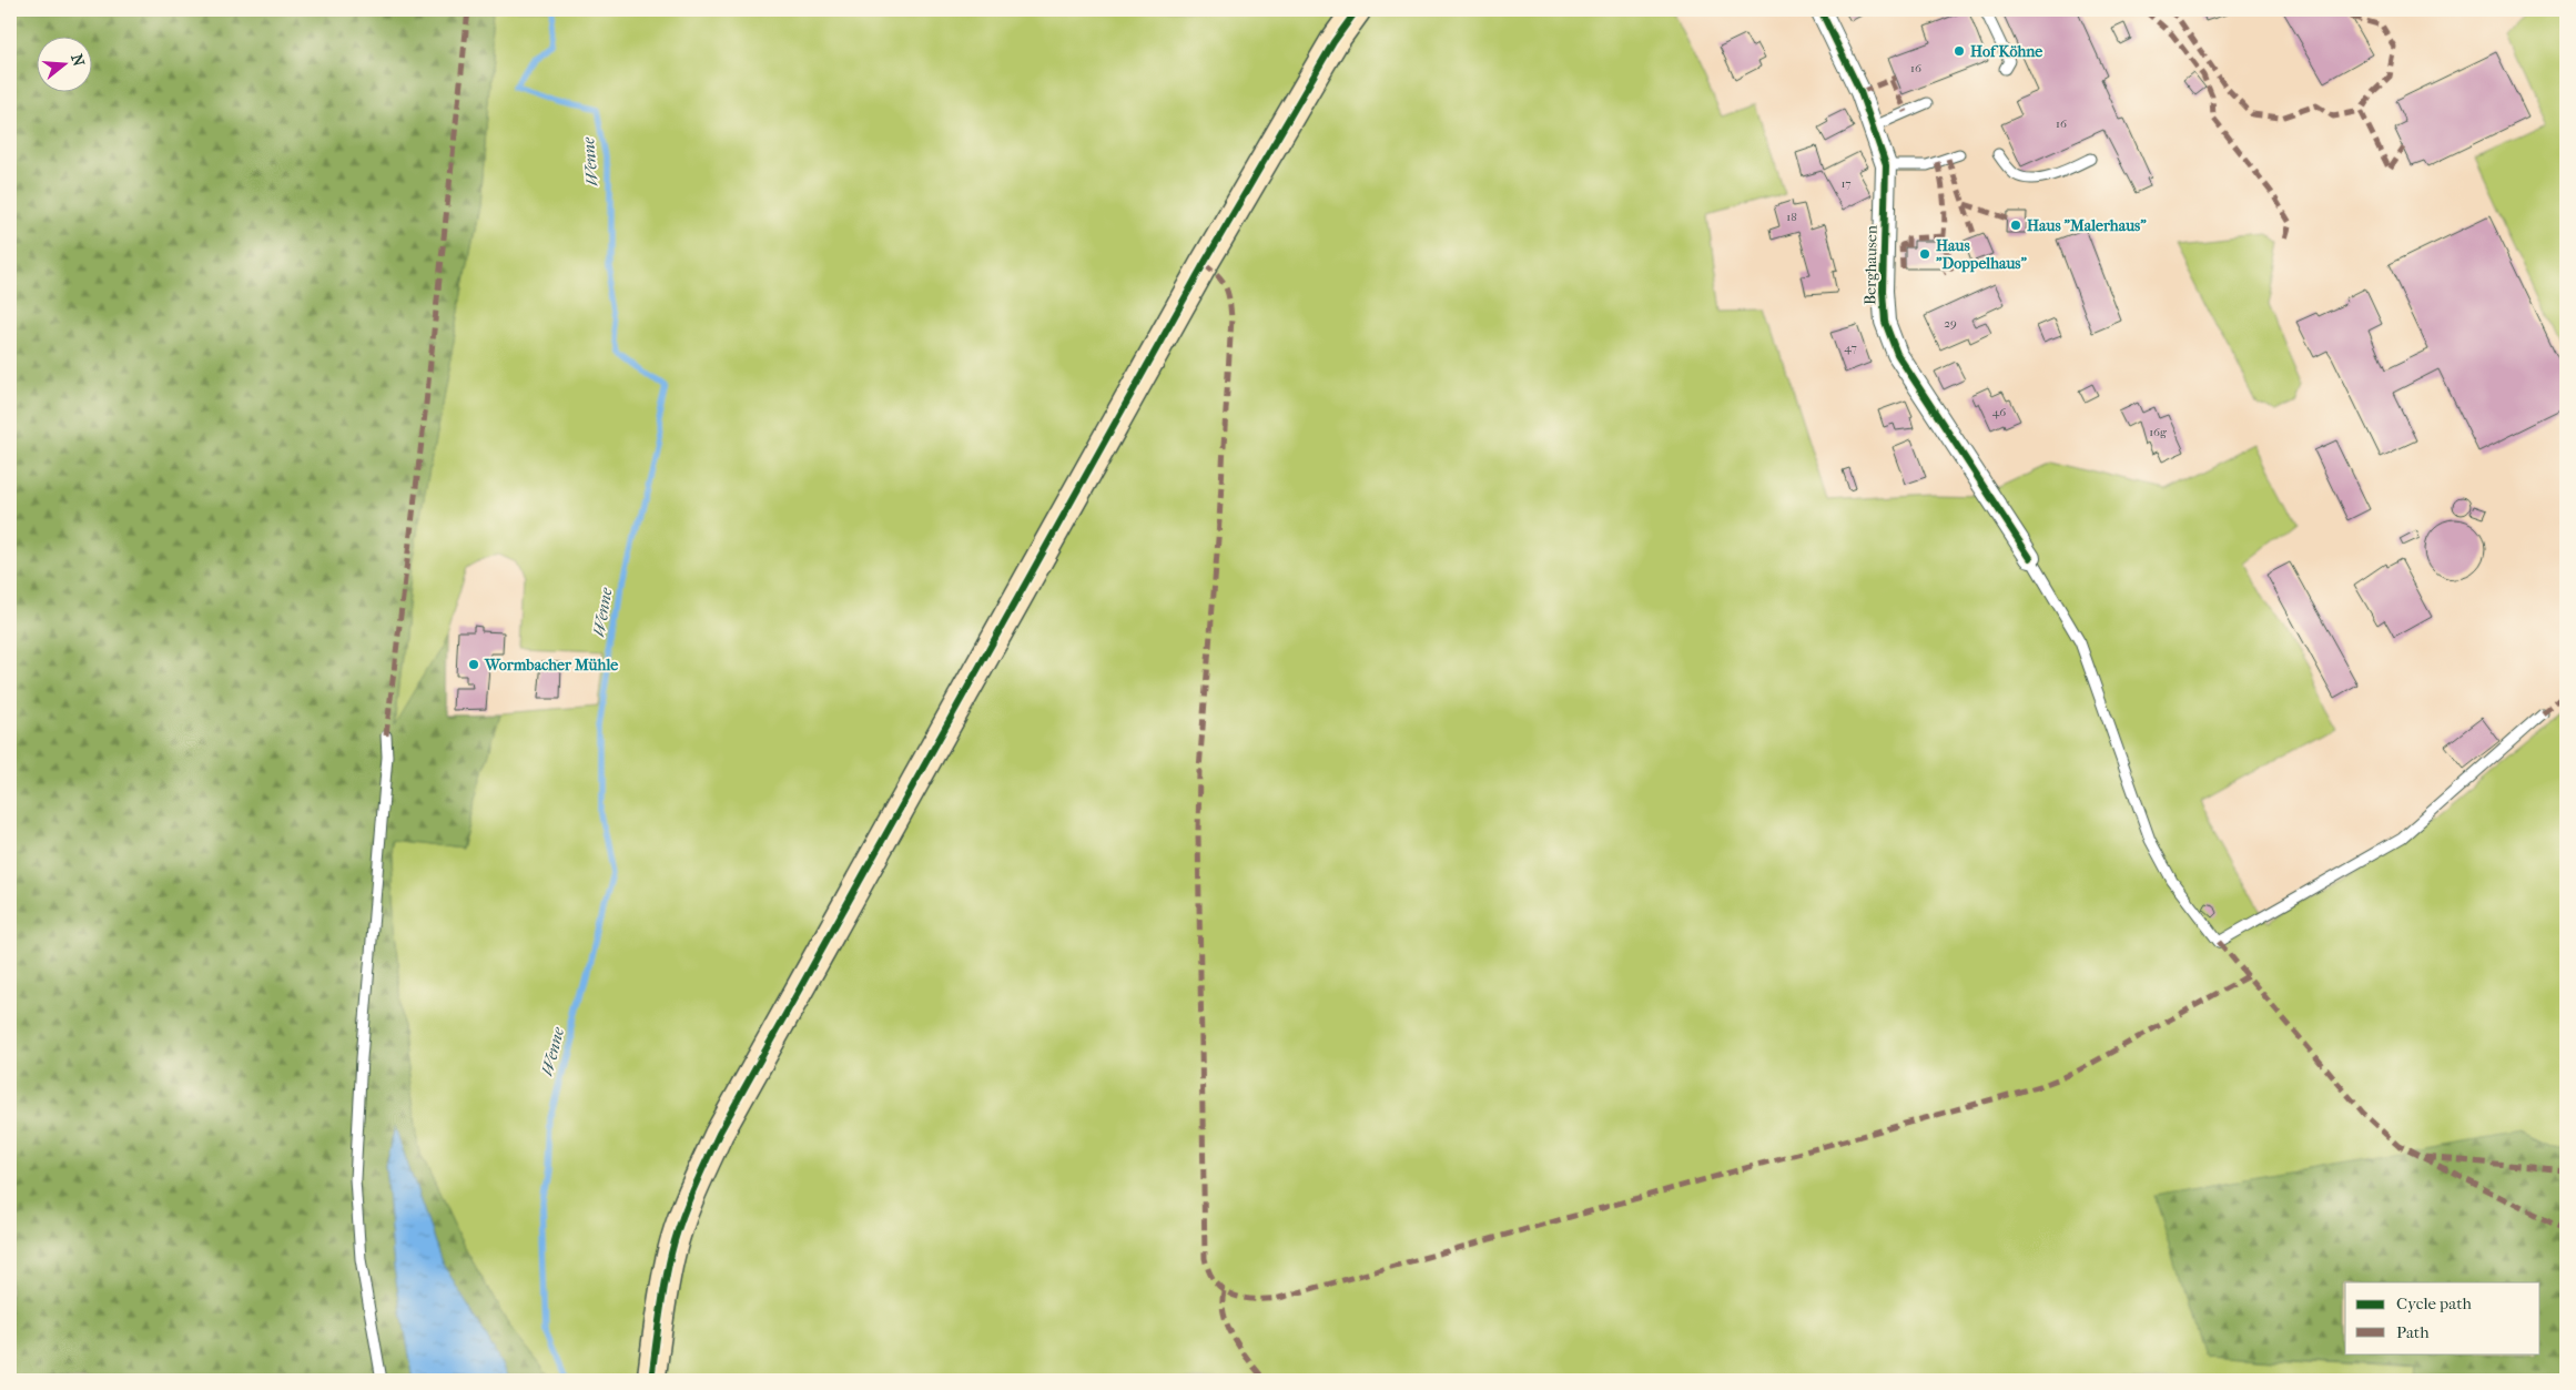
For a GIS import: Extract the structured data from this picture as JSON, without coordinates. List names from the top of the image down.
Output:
{
  "streets": {
    "street": ["Berghausen"]
  },
  "water": ["Wenne"],
  "places": [
    "Hof Köhne",
    "Haus \"Malerhaus\"",
    "Haus \"Doppelhaus\"",
    "Wormbacher Mühle"
  ],
  "house_numbers": [
    "16",
    "16",
    "17",
    "18",
    "29",
    "47",
    "46",
    "16g"
  ],
  "legend": ["Cycle path", "Path"],
  "north": "right"
}
